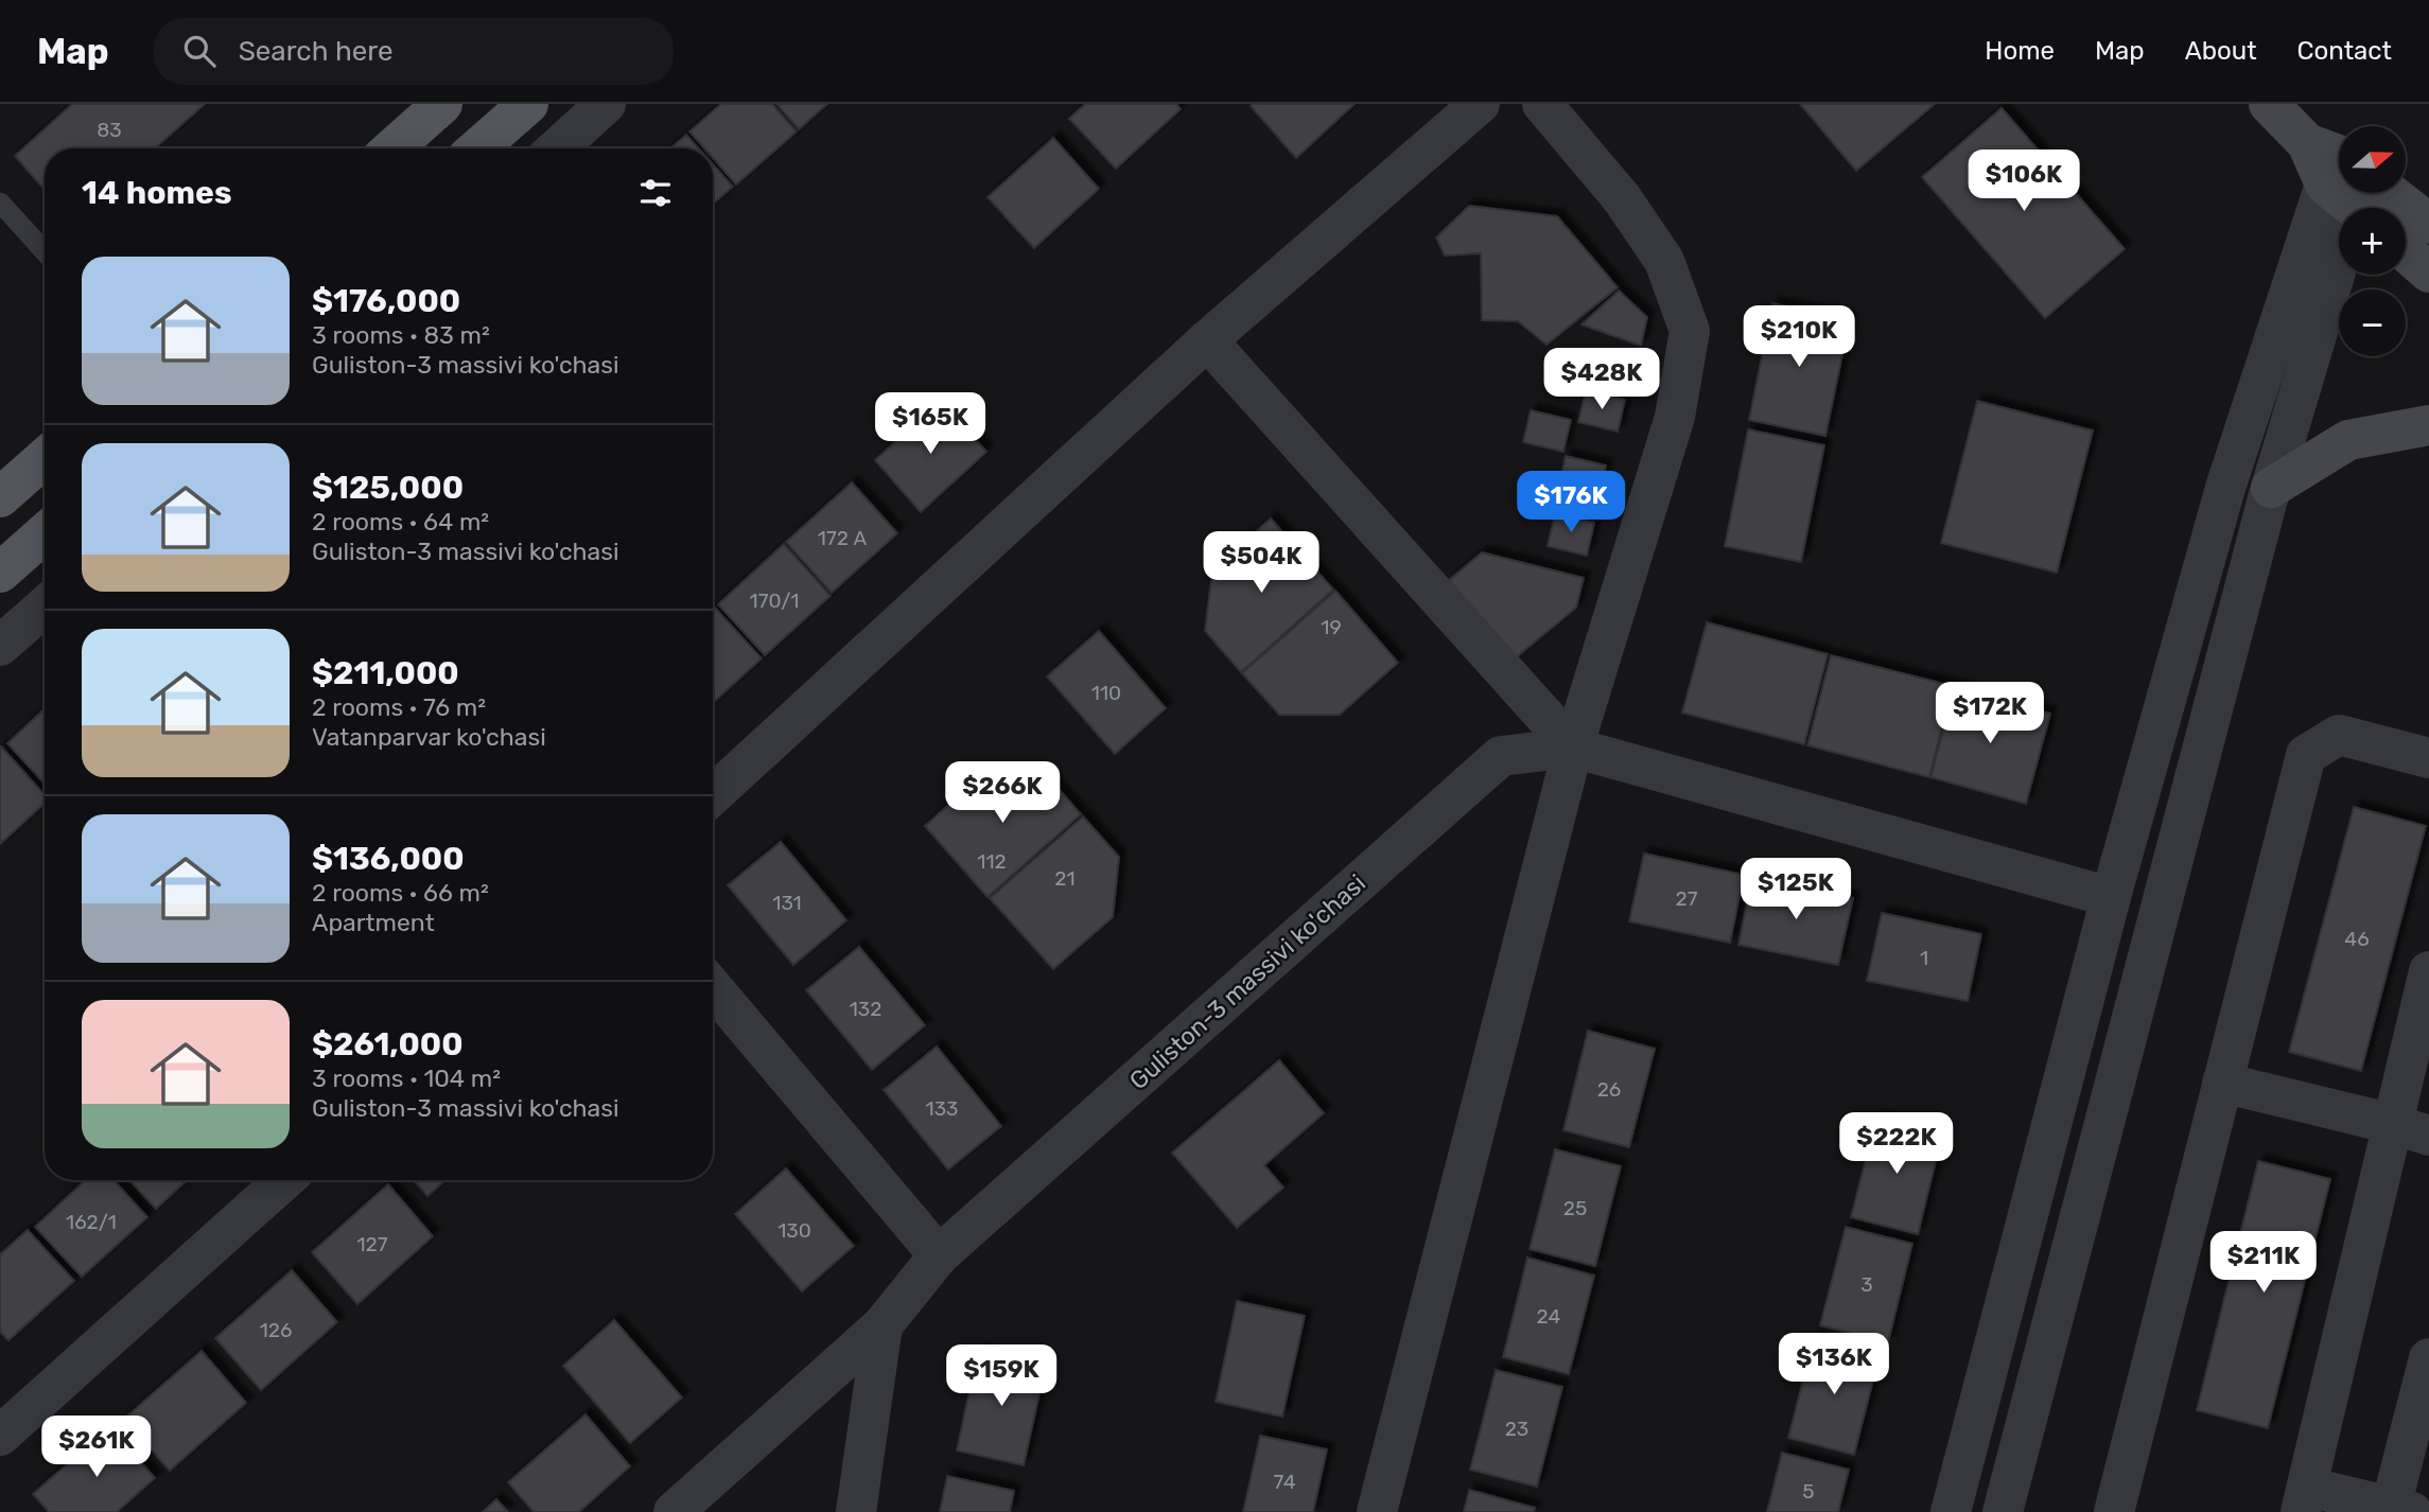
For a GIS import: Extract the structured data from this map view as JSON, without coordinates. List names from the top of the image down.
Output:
{
  "streets": {
    "street": ["Guliston-3 massivi ko'chasi"]
  },
  "house_numbers": [
    "83",
    "172 А",
    "170/1",
    "19",
    "110",
    "112",
    "21",
    "27",
    "131",
    "46",
    "1",
    "132",
    "26",
    "133",
    "25",
    "162/1",
    "130",
    "127",
    "3",
    "24",
    "126",
    "23",
    "74",
    "5"
  ],
  "north": "right",
  "page": {
    "header": "Map",
    "search": "Search here",
    "nav": [
      "Home",
      "Map",
      "About",
      "Contact"
    ],
    "map_buttons": ["+", "−"],
    "heading": "14 homes",
    "price": [
      "$106K",
      "$210K",
      "$428K",
      "$165K",
      "$176K",
      "$504K",
      "$172K",
      "$266K",
      "$125K",
      "$222K",
      "$211K",
      "$136K",
      "$159K",
      "$261K"
    ],
    "list": [
      {
        "name": "$176,000",
        "note": "3 rooms · 83 m² · Guliston-3 massivi ko'chasi"
      },
      {
        "name": "$125,000",
        "note": "2 rooms · 64 m² · Guliston-3 massivi ko'chasi"
      },
      {
        "name": "$211,000",
        "note": "2 rooms · 76 m² · Vatanparvar ko'chasi"
      },
      {
        "name": "$136,000",
        "note": "2 rooms · 66 m² · Apartment"
      },
      {
        "name": "$261,000",
        "note": "3 rooms · 104 m² · Guliston-3 massivi ko'chasi"
      }
    ]
  }
}
